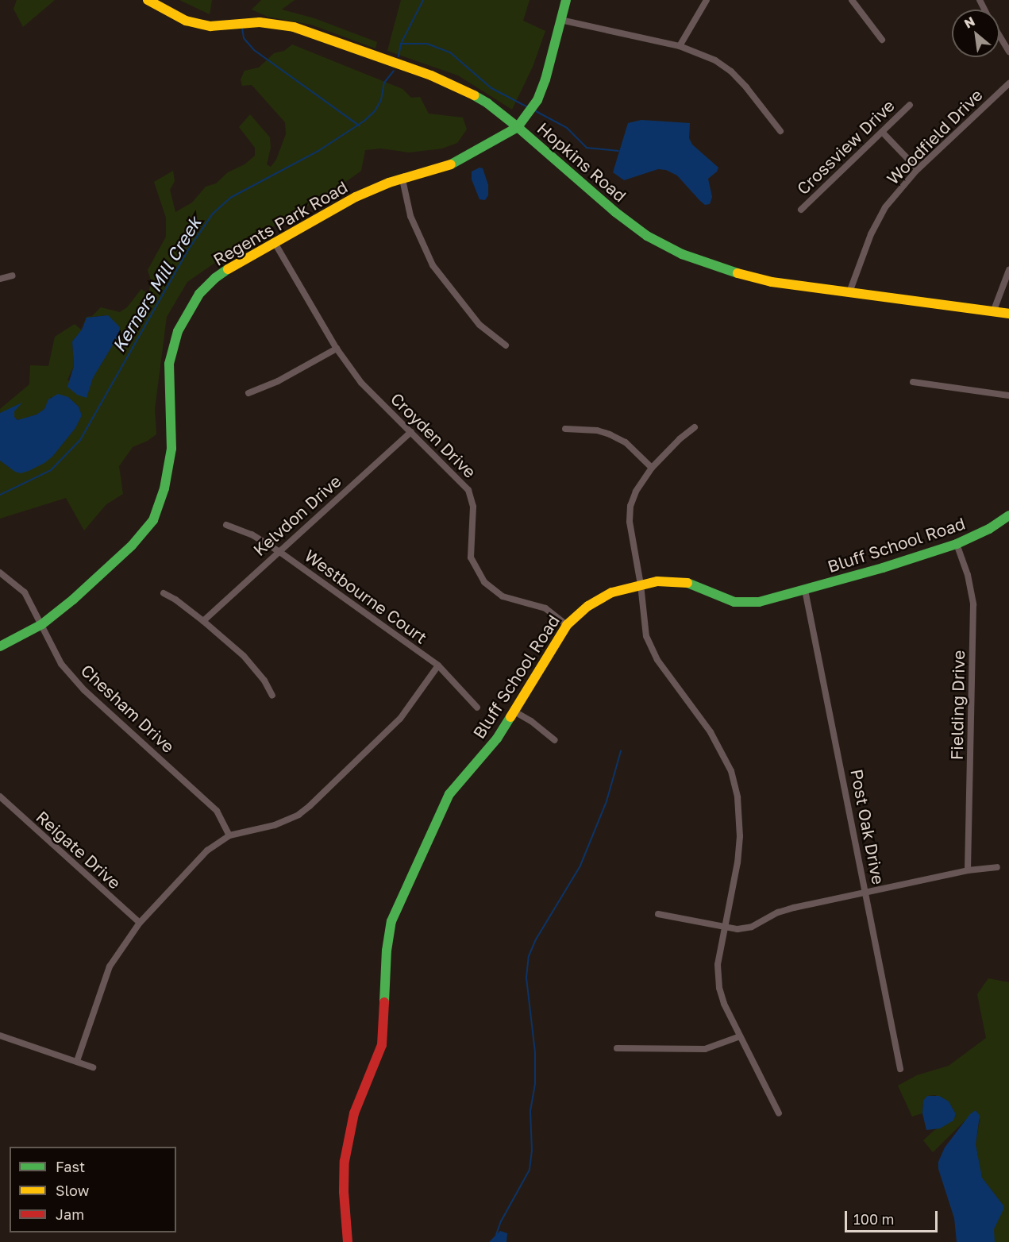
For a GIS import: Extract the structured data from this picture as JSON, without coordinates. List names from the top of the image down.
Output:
{
  "streets": {
    "street": [
      "Woodfield Drive",
      "Crossview Drive",
      "Hopkins Road",
      "Regents Park Road",
      "Croyden Drive",
      "Kelvdon Drive",
      "Bluff School Road",
      "Westbourne Court",
      "Fielding Drive",
      "Chesham Drive",
      "Post Oak Drive",
      "Reigate Drive"
    ]
  },
  "crossings": [
    ["Woodfield Drive", "Hopkins Road"],
    ["Hopkins Road", "Regents Park Road"],
    ["Regents Park Road", "Croyden Drive"],
    ["Regents Park Road", "Chesham Drive"],
    ["Croyden Drive", "Kelvdon Drive"],
    ["Croyden Drive", "Bluff School Road"],
    ["Kelvdon Drive", "Westbourne Court"],
    ["Bluff School Road", "Fielding Drive"],
    ["Bluff School Road", "Post Oak Drive"]
  ],
  "water": ["Kerners Mill Creek"],
  "legend": ["Fast", "Slow", "Jam"],
  "scale_bar": "100 m",
  "north": "top left"
}
